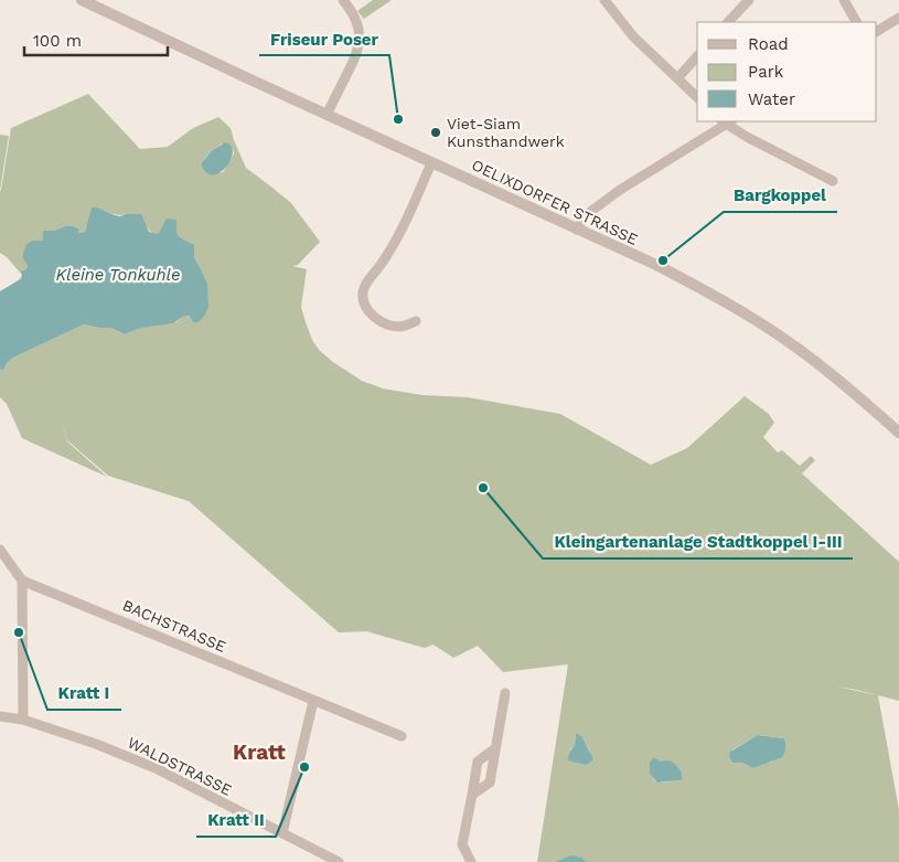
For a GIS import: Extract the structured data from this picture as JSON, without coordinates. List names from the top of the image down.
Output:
{
  "streets": {
    "street": ["OELIXDORFER STRASSE", "BACHSTRASSE", "WALDSTRASSE"]
  },
  "districts": ["Kratt"],
  "water": ["Kleine Tonkuhle"],
  "places": [
    "Friseur Poser",
    "Viet-Siam Kunsthandwerk",
    "Bargkoppel",
    "Kleingartenanlage Stadtkoppel I-III",
    "Kratt I",
    "Kratt II"
  ],
  "legend": ["Road", "Park", "Water"],
  "scale_bar": "100 m"
}
